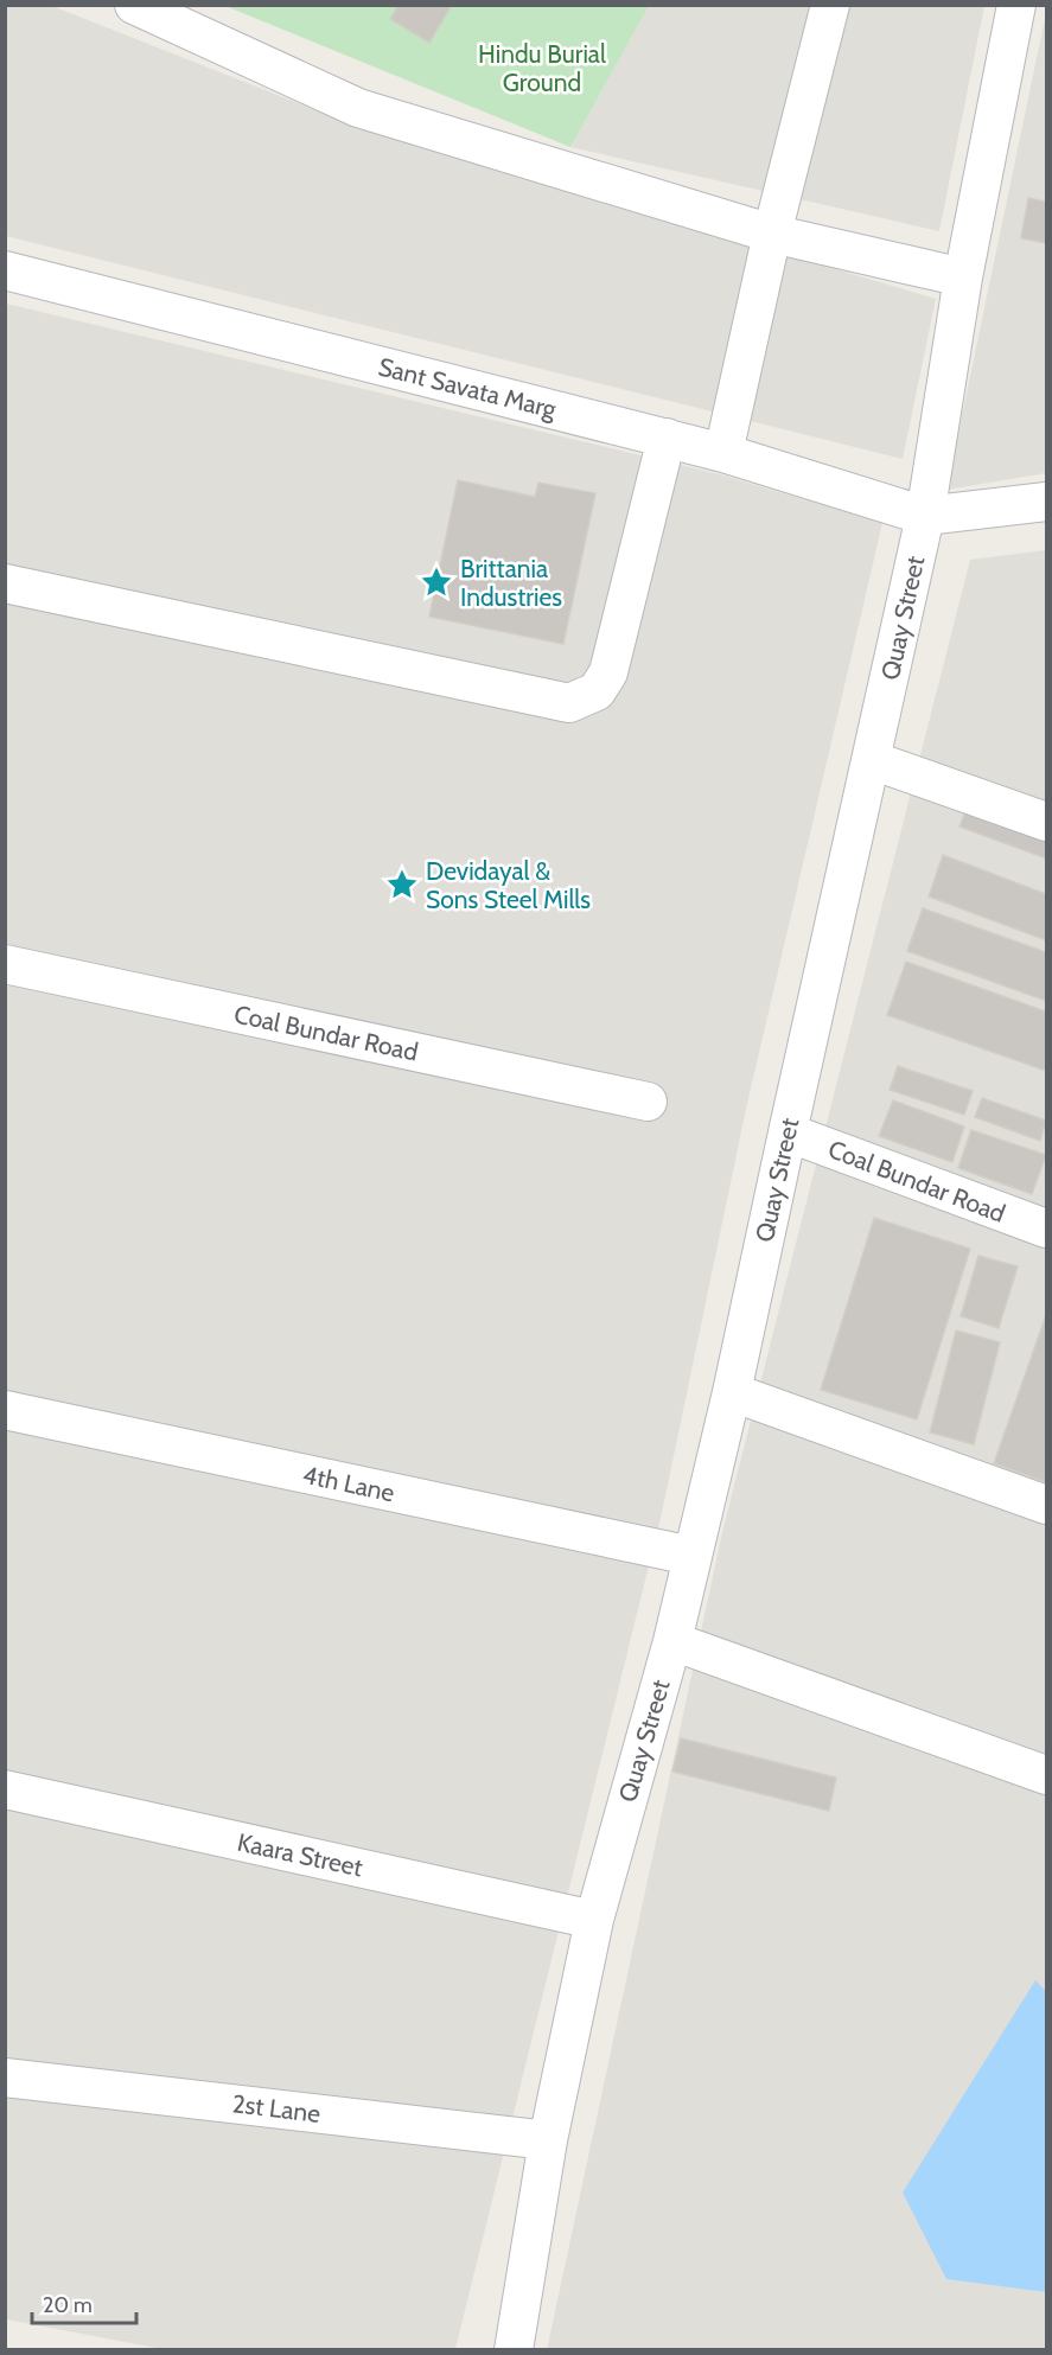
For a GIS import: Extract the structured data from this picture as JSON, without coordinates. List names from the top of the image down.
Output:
{
  "streets": {
    "street": [
      "Sant Savata Marg",
      "Quay Street",
      "Coal Bundar Road",
      "4th Lane",
      "Kaara Street",
      "2st Lane"
    ]
  },
  "crossings": [
    ["Sant Savata Marg", "Quay Street"],
    ["Quay Street", "Coal Bundar Road"],
    ["Quay Street", "4th Lane"],
    ["Quay Street", "Kaara Street"],
    ["Quay Street", "2st Lane"]
  ],
  "parks": ["Hindu Burial Ground"],
  "places": {
    "place": ["Brittania Industries", "Devidayal & Sons Steel Mills"]
  },
  "scale_bar": "20 m"
}
